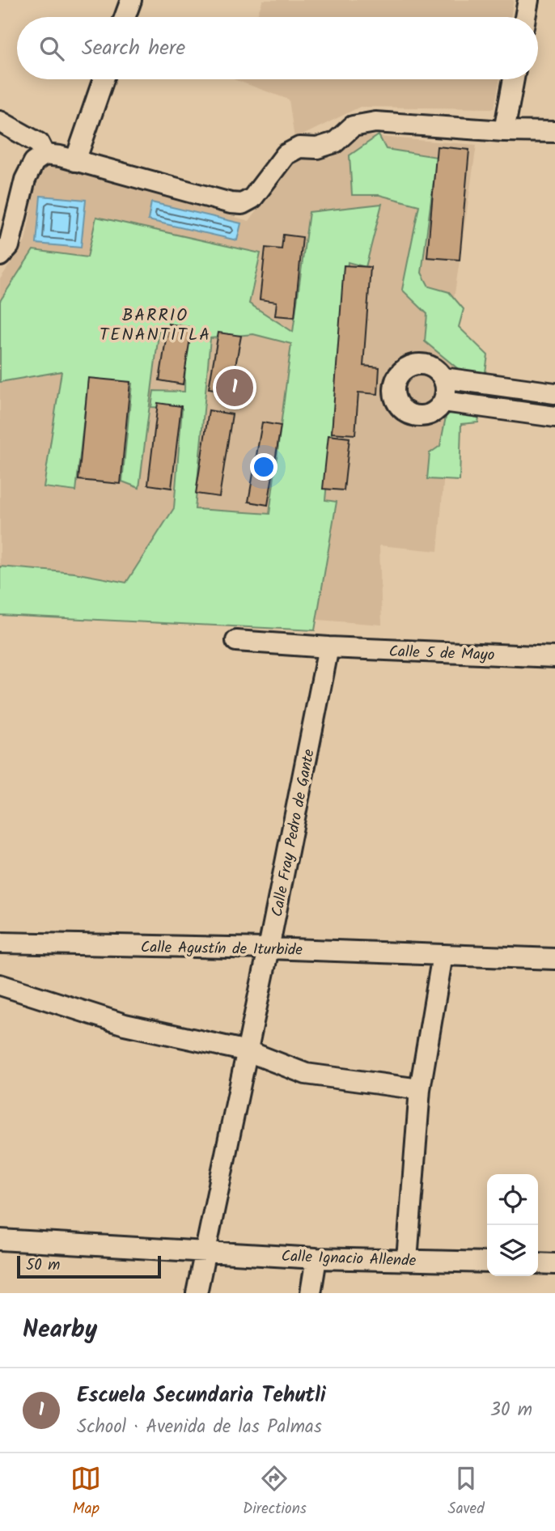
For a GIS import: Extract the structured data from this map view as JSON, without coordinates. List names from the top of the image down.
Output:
{
  "streets": {
    "street": [
      "Calle 5 de Mayo",
      "Calle Fray Pedro de Gante",
      "Calle Agustín de Iturbide",
      "Calle Ignacio Allende"
    ]
  },
  "crossings": [
    ["Calle 5 de Mayo", "Calle Fray Pedro de Gante"],
    ["Calle Fray Pedro de Gante", "Calle Agustín de Iturbide"],
    ["Calle Fray Pedro de Gante", "Calle Ignacio Allende"]
  ],
  "districts": ["BARRIO TENANTITLA"],
  "scale_bar": "50 m",
  "page": {
    "search": "Search here",
    "pins": "1",
    "scale": "50 m",
    "heading": "Nearby",
    "list": [
      {
        "mark": "1",
        "name": "Escuela Secundaria Tehutli",
        "note": "School · Avenida de las Palmas",
        "value": "30 m"
      }
    ],
    "nav": ["Map", "Directions", "Saved"]
  }
}
